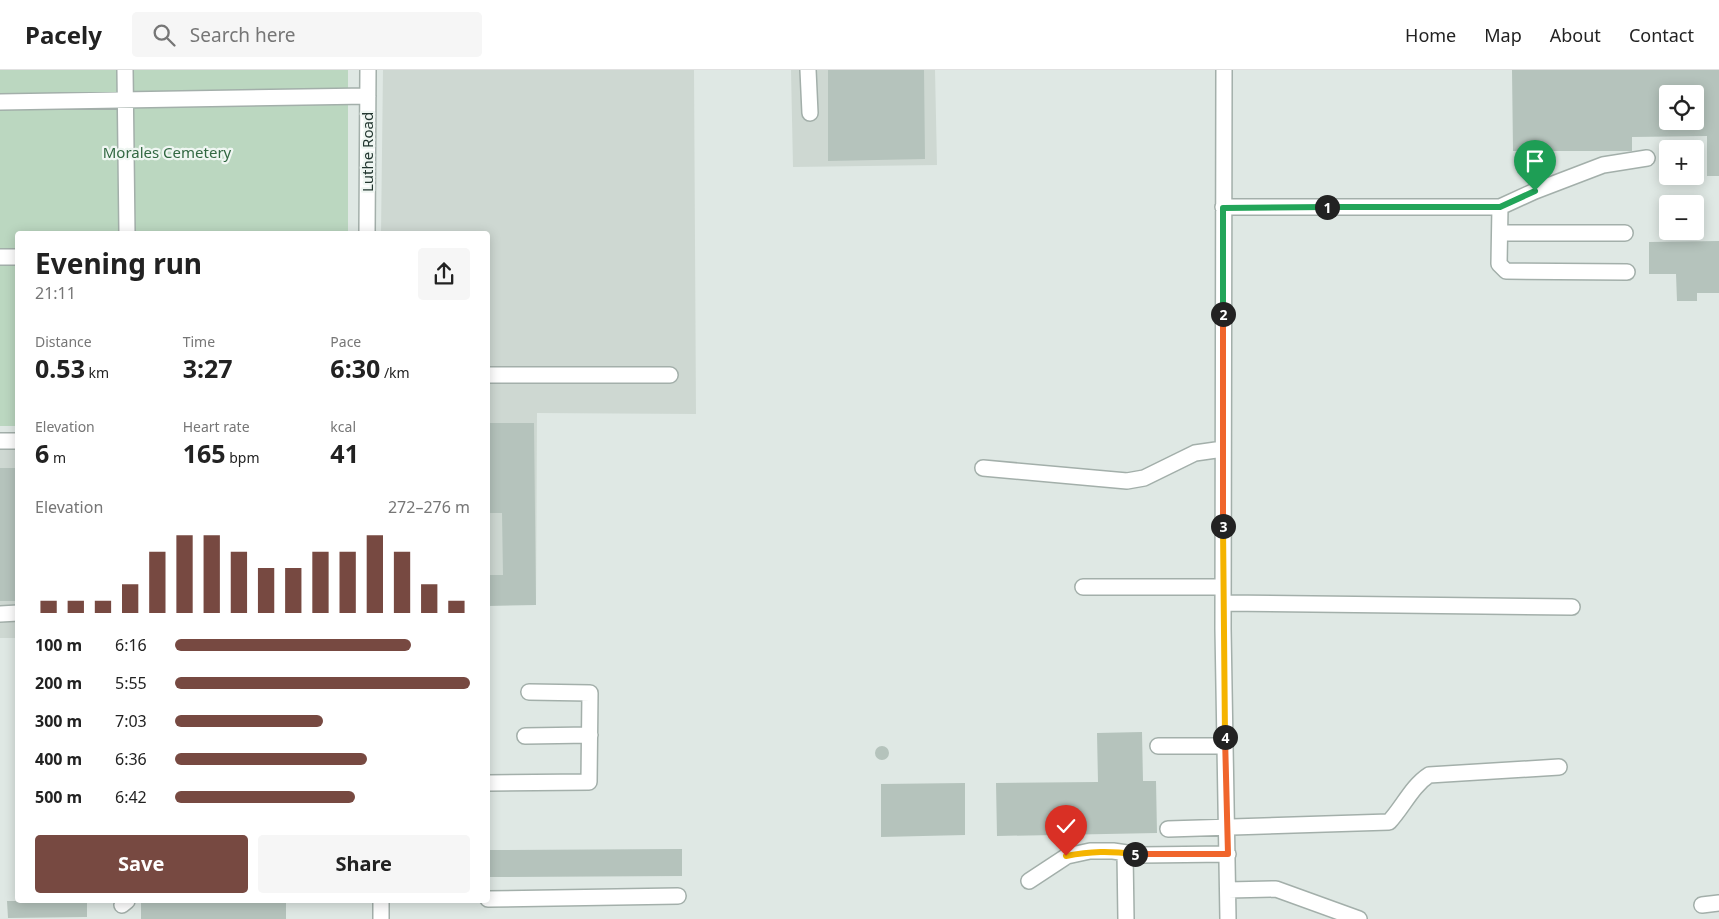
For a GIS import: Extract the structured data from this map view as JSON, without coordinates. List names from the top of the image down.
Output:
{
  "streets": {
    "street": ["Luthe Road"]
  },
  "parks": ["Morales Cemetery"],
  "page": {
    "header": "Pacely",
    "search": "Search here",
    "nav": [
      "Home",
      "Map",
      "About",
      "Contact"
    ],
    "map_buttons": ["+", "−"],
    "pins": [
      "1",
      "2",
      "3",
      "4",
      "5"
    ],
    "heading": ["Evening run", "21:11"],
    "stats": [
      ["Distance", "0.53 km"],
      ["Time", "3:27"],
      ["Pace", "6:30 /km"],
      ["Elevation", "6 m"],
      ["Heart rate", "165 bpm"],
      ["kcal", "41"]
    ],
    "chart": ["Elevation", "272–276 m"],
    "list": [
      {
        "name": "100 m",
        "note": "6:16"
      },
      {
        "name": "200 m",
        "note": "5:55"
      },
      {
        "name": "300 m",
        "note": "7:03"
      },
      {
        "name": "400 m",
        "note": "6:36"
      },
      {
        "name": "500 m",
        "note": "6:42"
      }
    ],
    "buttons": ["Save", "Share"]
  }
}
